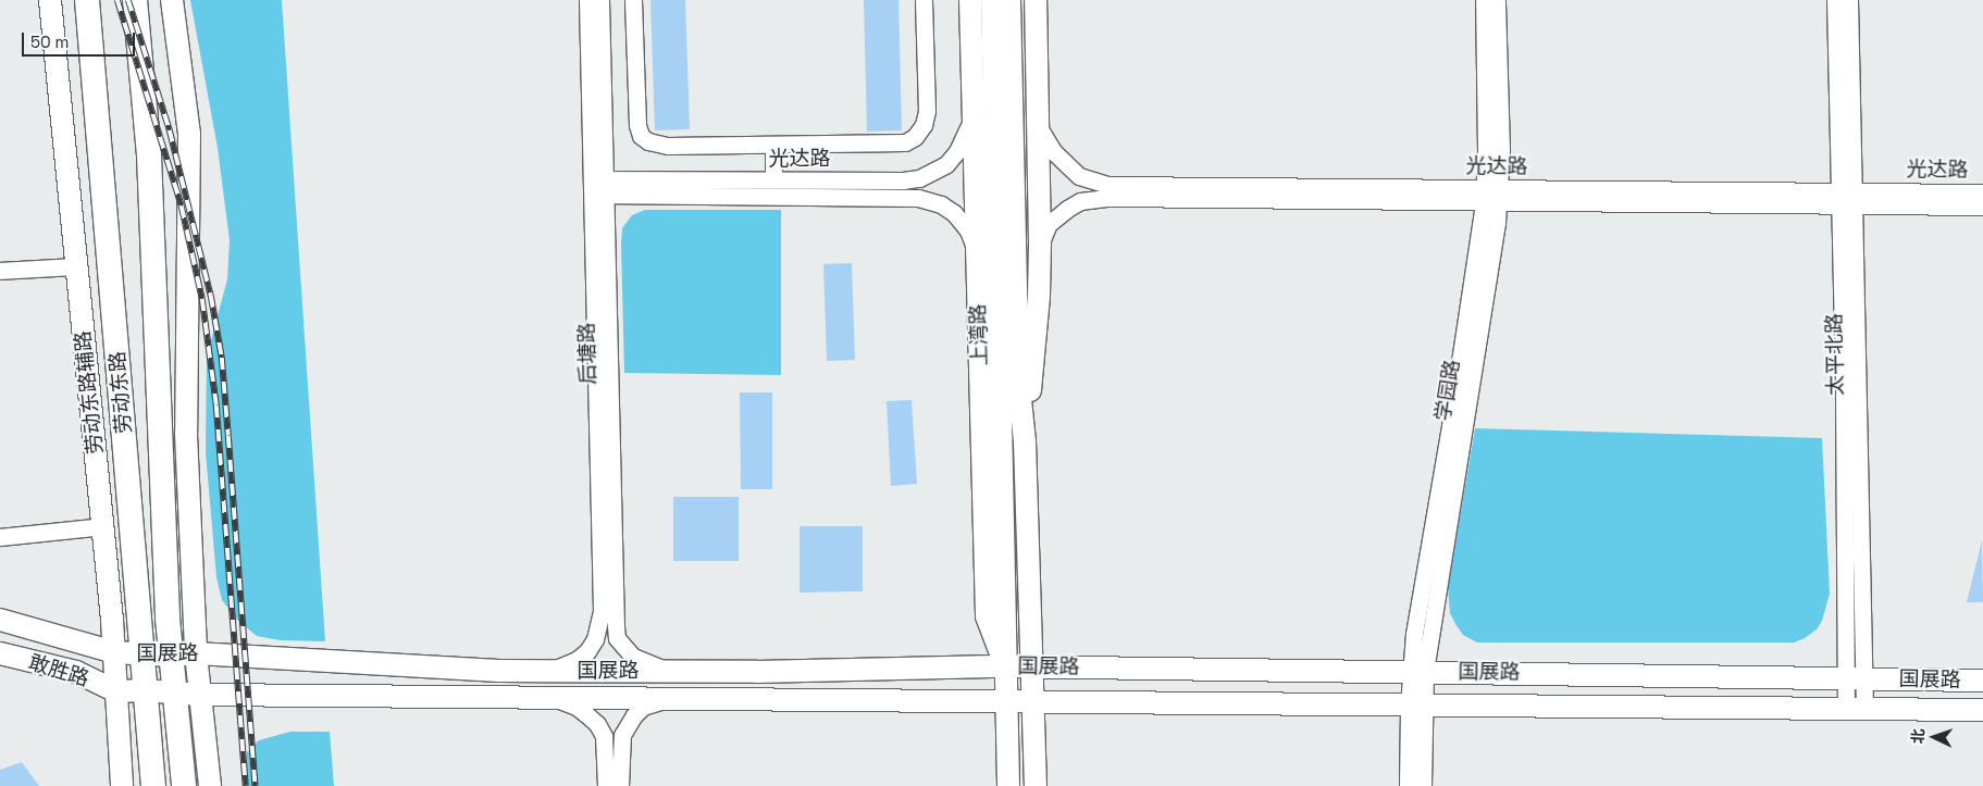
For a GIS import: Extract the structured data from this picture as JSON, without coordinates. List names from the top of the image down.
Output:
{
  "streets": {
    "highway": ["劳动东路"],
    "main road": [
      "上湾路",
      "劳动东路辅路",
      "国展路",
      "敢胜路"
    ],
    "street": [
      "光达路",
      "后塘路",
      "太平北路",
      "学园路"
    ]
  },
  "crossings": [
    ["光达路", "上湾路"],
    ["光达路", "后塘路"],
    ["光达路", "太平北路"],
    ["光达路", "学园路"],
    ["上湾路", "国展路"],
    ["后塘路", "国展路"],
    ["太平北路", "国展路"],
    ["学园路", "国展路"],
    ["劳动东路辅路", "国展路"],
    ["劳动东路辅路", "敢胜路"],
    ["劳动东路", "国展路"],
    ["国展路", "敢胜路"]
  ],
  "scale_bar": "50 m",
  "north": "left"
}
